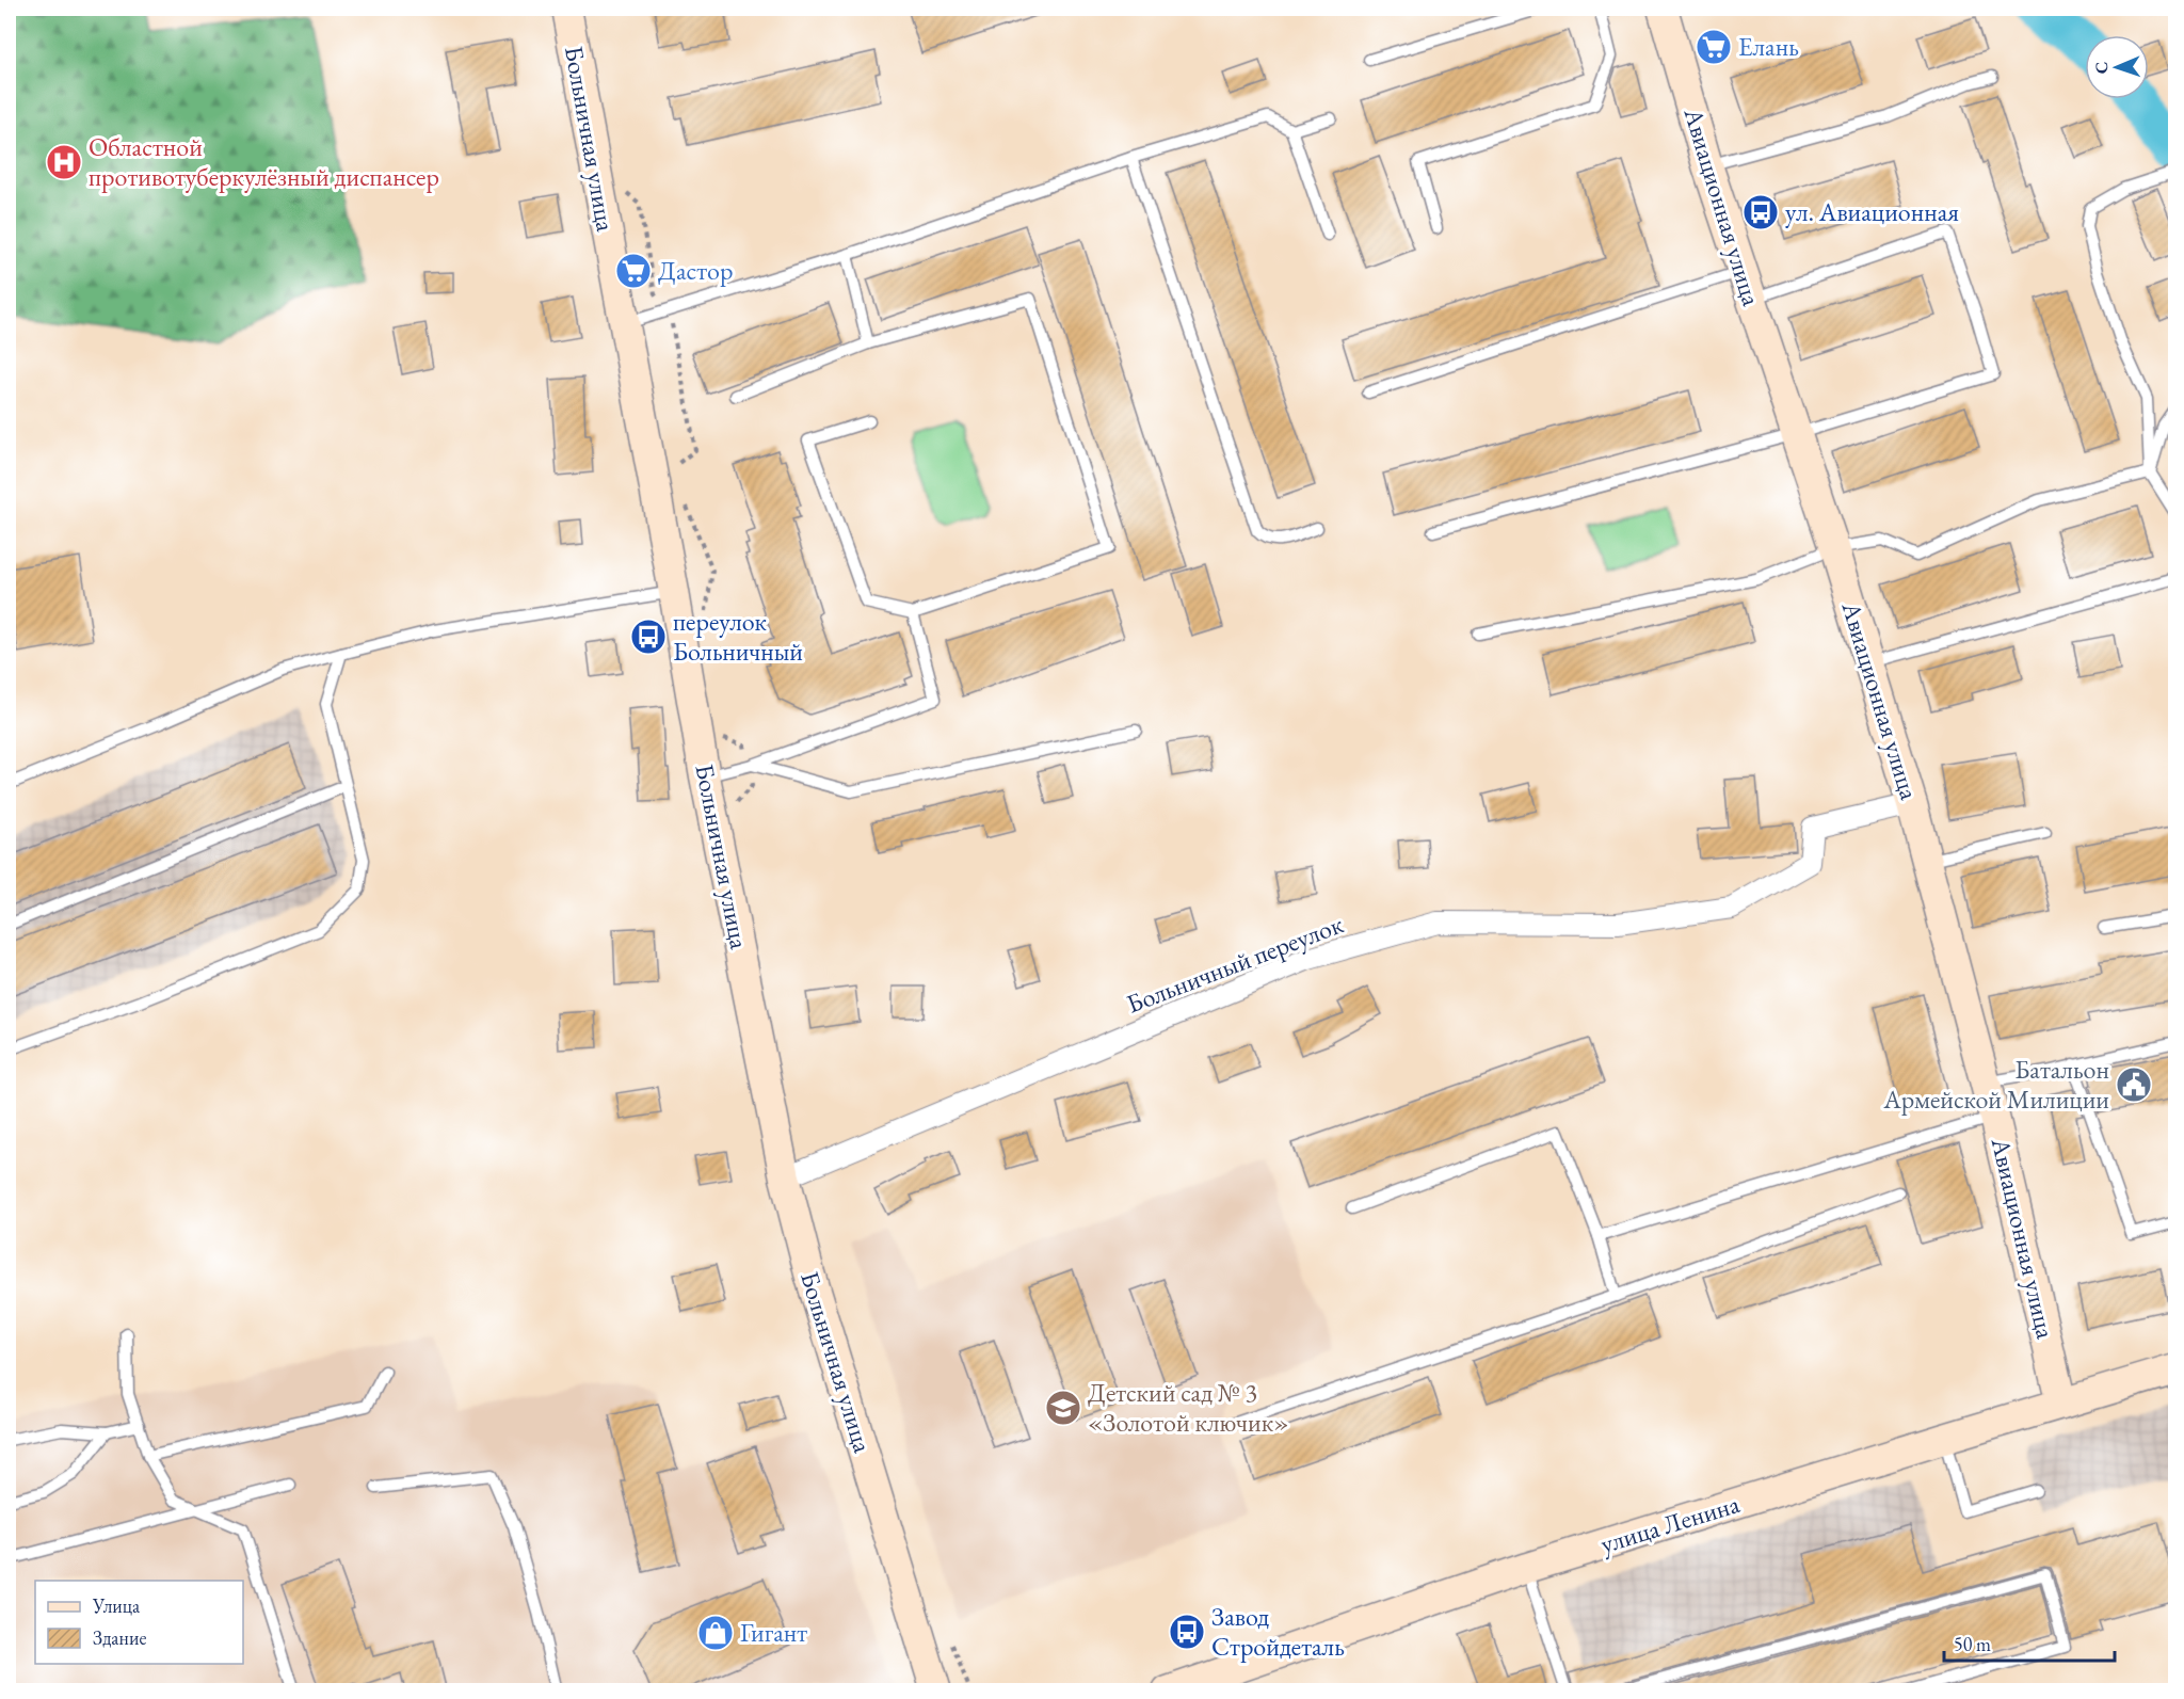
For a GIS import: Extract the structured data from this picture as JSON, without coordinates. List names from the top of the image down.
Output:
{
  "streets": {
    "street": [
      "Больничная улица",
      "Авиационная улица",
      "Больничный переулок",
      "улица Ленина"
    ]
  },
  "crossings": [
    ["Больничная улица", "Больничный переулок"],
    ["Авиационная улица", "Больничный переулок"],
    ["Авиационная улица", "улица Ленина"]
  ],
  "places": {
    "supermarket": ["Елань", "Дастор"],
    "hospital": ["Областной противотуберкулёзный диспансер"],
    "bus stop": ["ул. Авиационная", "переулок Больничный", "Завод Стройдеталь"],
    "public building": ["Батальон Армейской Милиции"],
    "school or university": ["Детский сад № 3 «Золотой ключик»"],
    "shop": ["Гигант"]
  },
  "legend": ["Улица", "Здание"],
  "scale_bar": "50 m",
  "north": "left"
}
